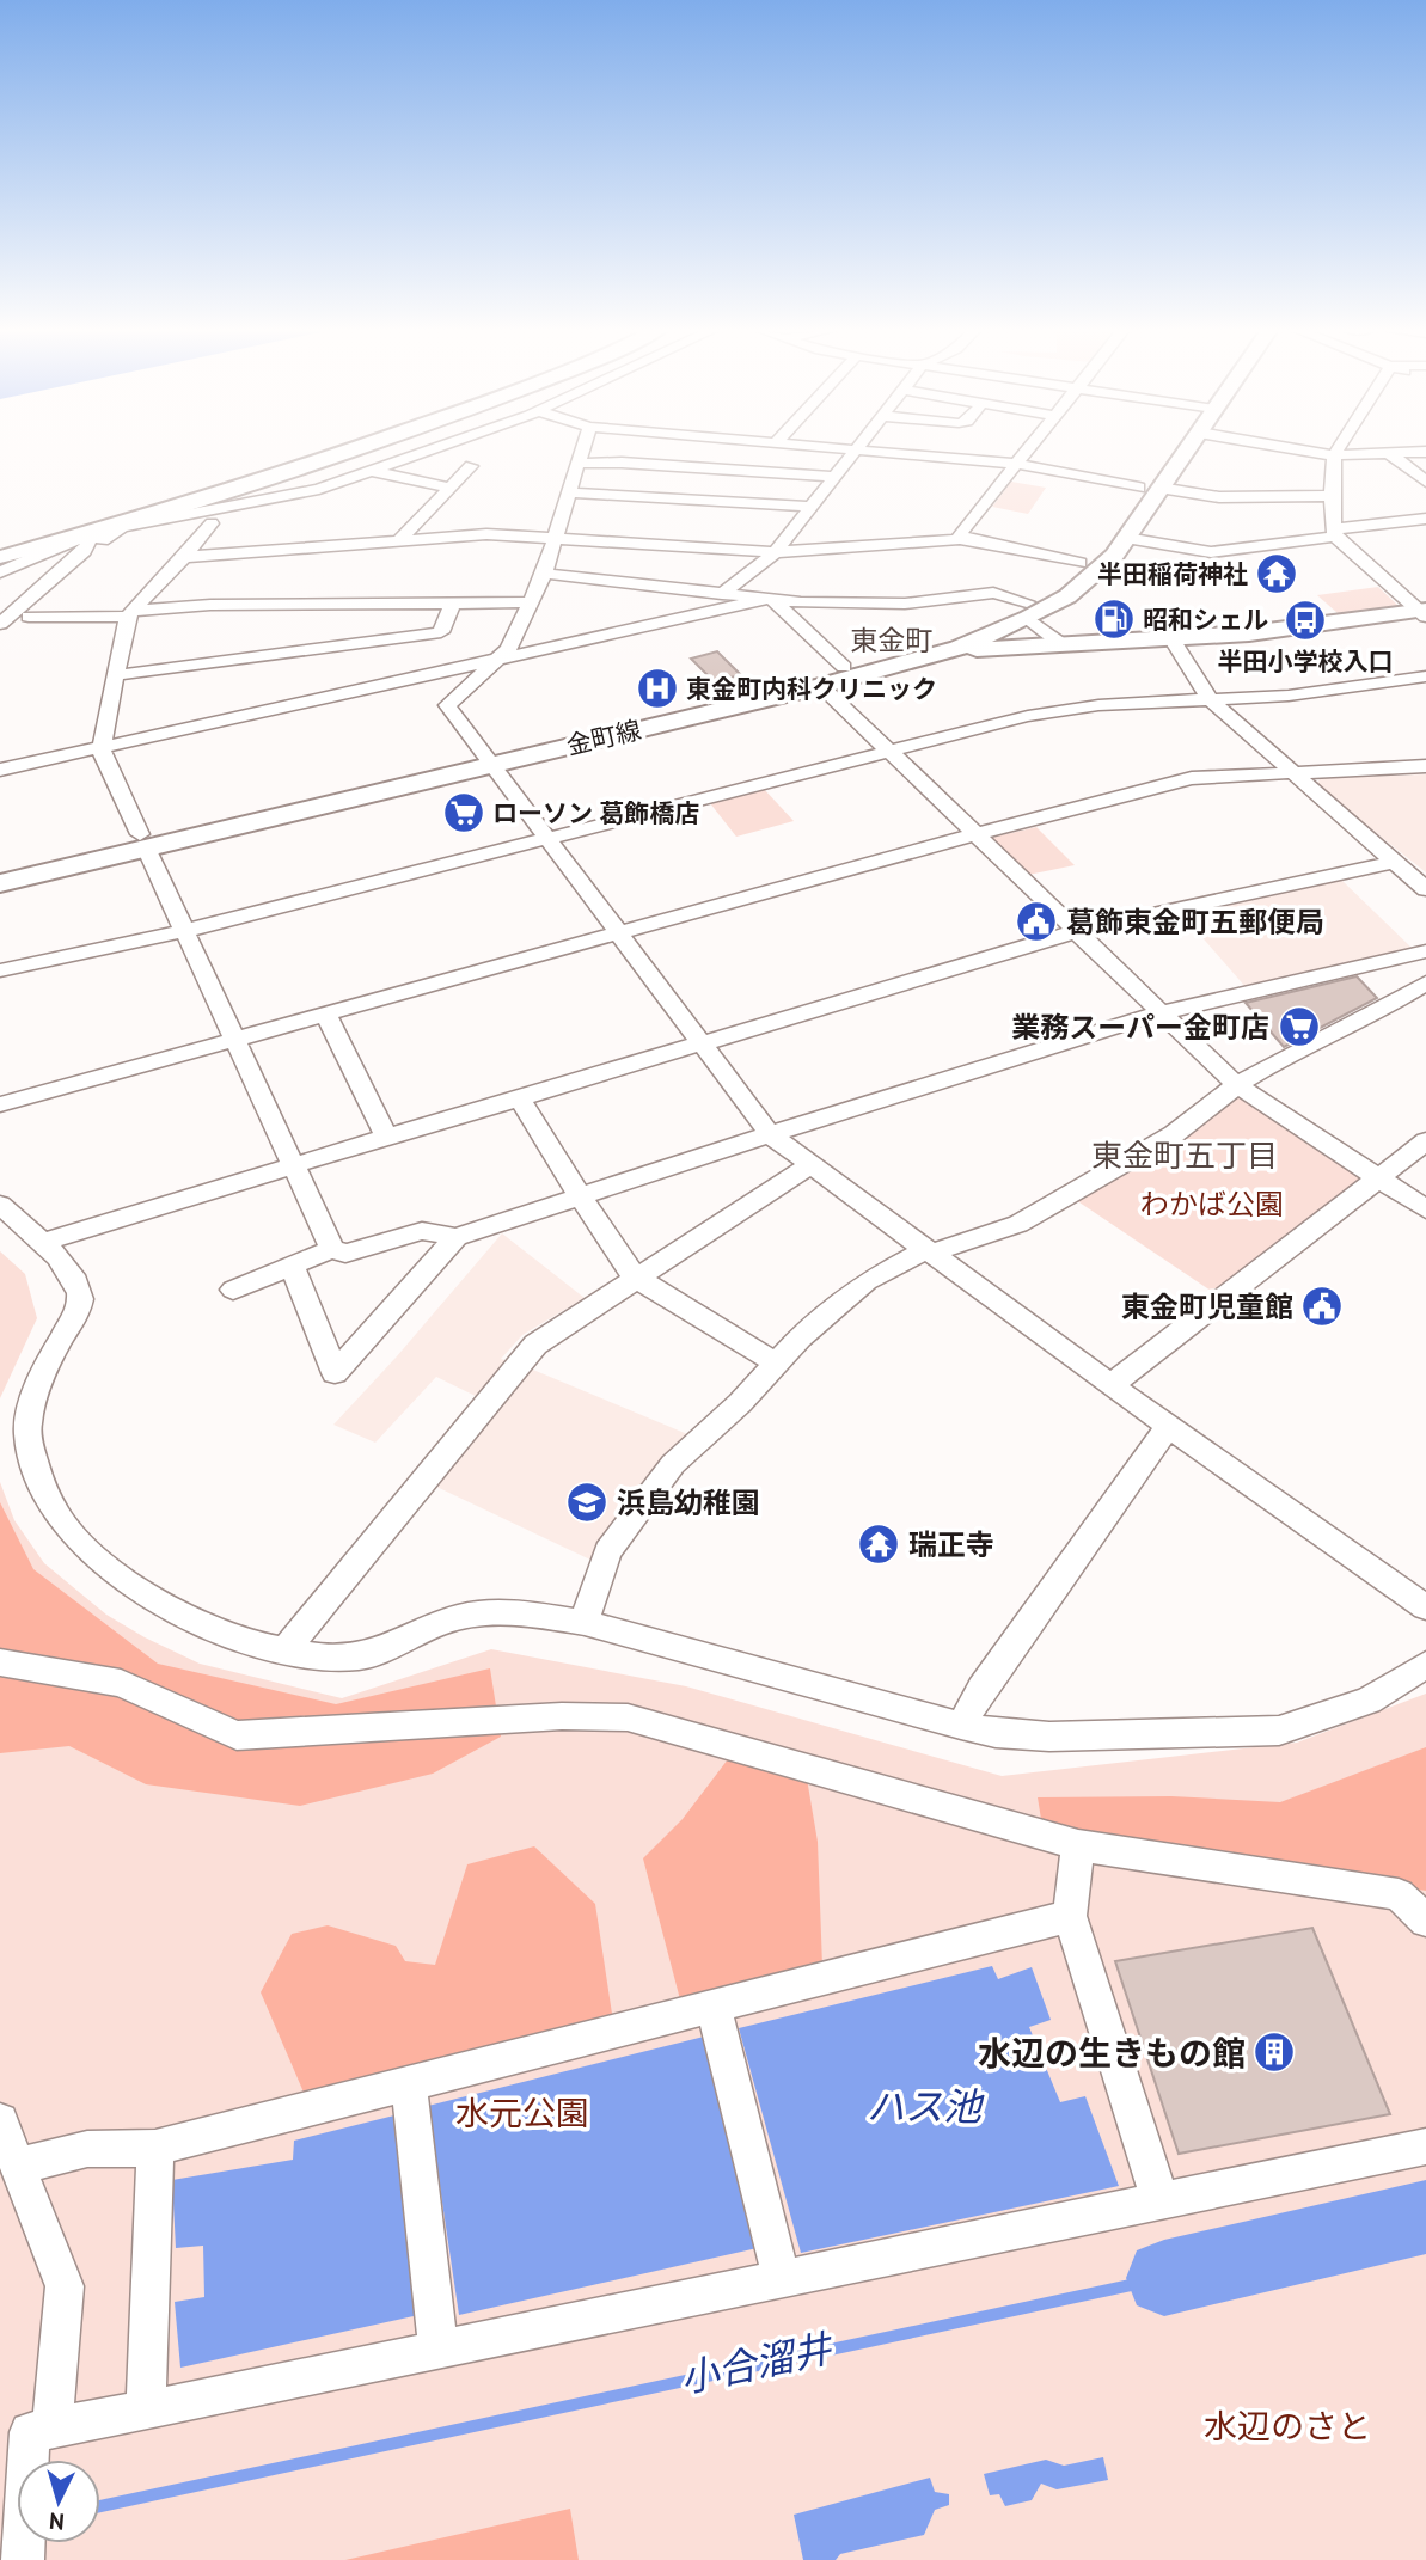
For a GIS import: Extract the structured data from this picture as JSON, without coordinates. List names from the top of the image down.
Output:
{
  "streets": {
    "main road": ["金町線"]
  },
  "districts": ["東金町", "東金町五丁目"],
  "water": ["ハス池", "小合溜井"],
  "parks": ["わかば公園", "水元公園", "水辺のさと"],
  "places": {
    "temple": ["半田稲荷神社", "瑞正寺"],
    "fuel station": ["昭和シェル"],
    "bus stop": ["半田小学校入口"],
    "hospital": ["東金町内科クリニック"],
    "supermarket": ["ローソン 葛飾橋店", "業務スーパー金町店"],
    "public building": ["葛飾東金町五郵便局", "東金町児童館"],
    "school or university": ["浜島幼稚園"],
    "building": ["水辺の生きもの館"]
  },
  "north": "bottom"
}
